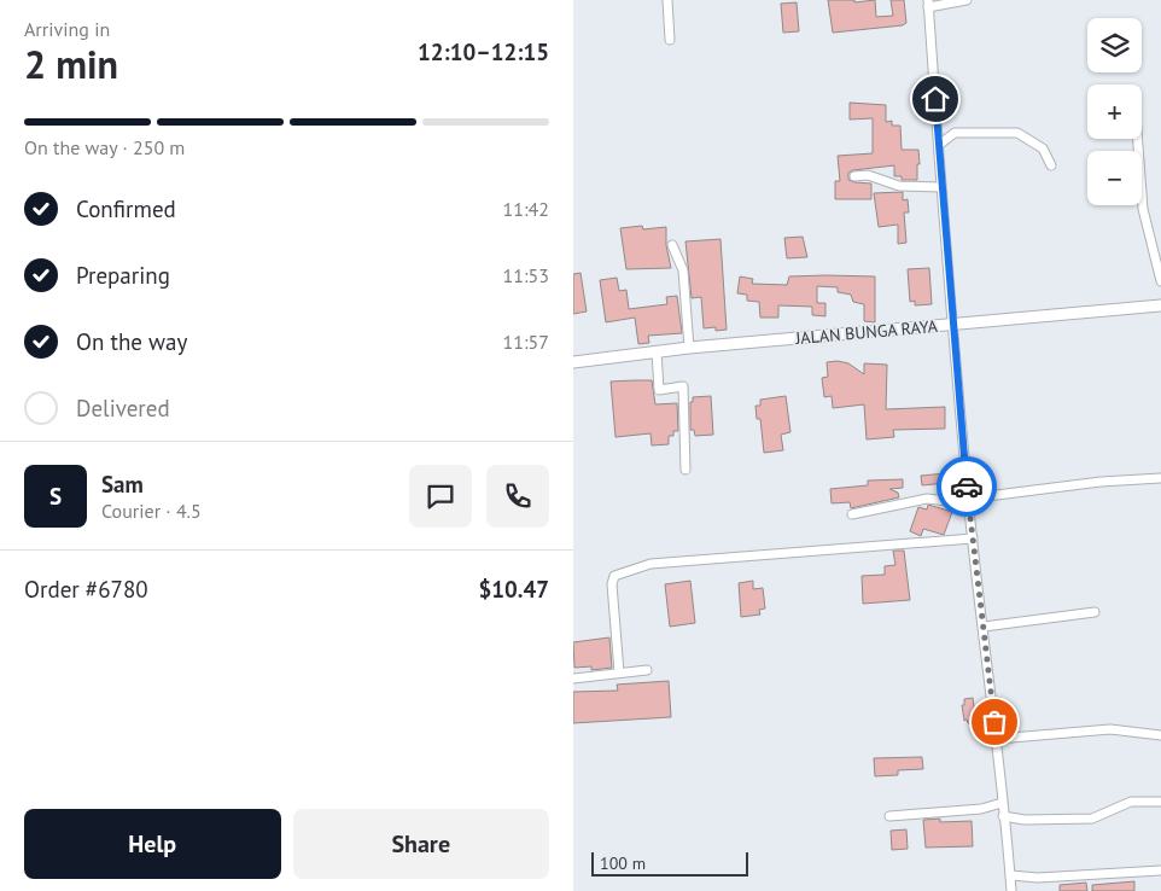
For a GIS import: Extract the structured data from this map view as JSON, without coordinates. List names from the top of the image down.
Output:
{
  "streets": {
    "street": ["JALAN BUNGA RAYA"]
  },
  "scale_bar": "100 m",
  "page": {
    "heading": ["2 min", "Arriving in", "12:10–12:15"],
    "panel": [
      "Sam",
      "Courier · 4.5",
      "Order #6780",
      "$10.47"
    ],
    "map_buttons": ["+", "−"],
    "bar": "On the way · 250 m",
    "list": [
      ["Confirmed", "11:42"],
      ["Preparing", "11:53"],
      ["On the way", "11:57"],
      "Delivered"
    ],
    "round": "S",
    "buttons": ["Help", "Share"],
    "scale": "100 m"
  }
}
